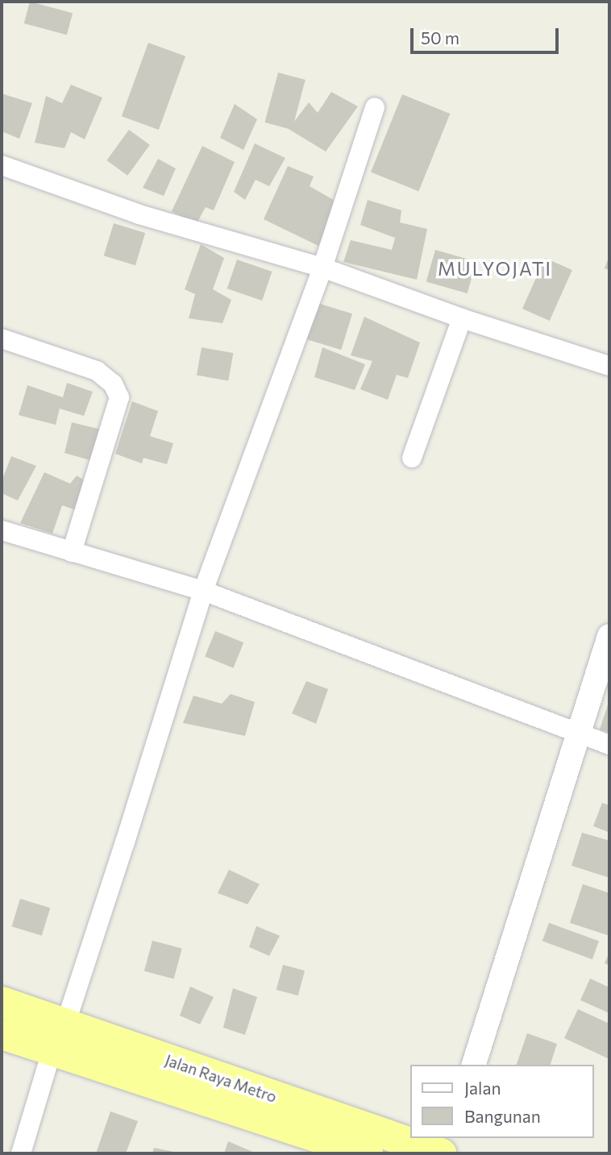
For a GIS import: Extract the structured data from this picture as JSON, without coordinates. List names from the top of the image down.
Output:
{
  "streets": {
    "highway": ["Jalan Raya Metro"]
  },
  "districts": ["MULYOJATI"],
  "legend": ["Jalan", "Bangunan"],
  "scale_bar": "50 m"
}
